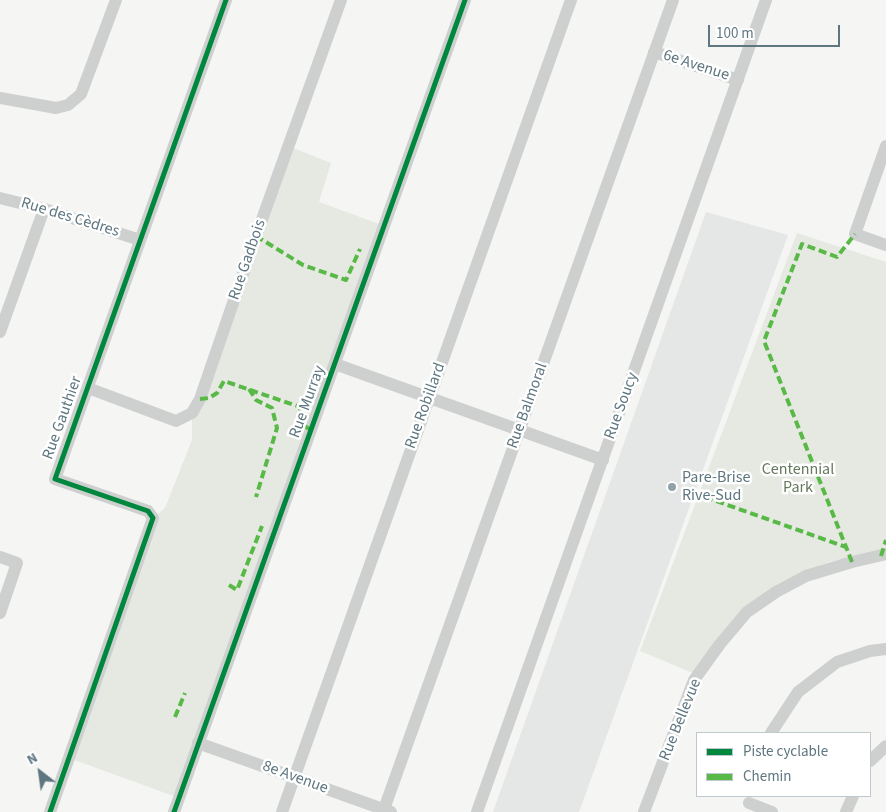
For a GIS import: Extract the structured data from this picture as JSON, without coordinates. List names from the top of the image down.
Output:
{
  "streets": {
    "street": [
      "6e Avenue",
      "Rue des Cèdres",
      "Rue Gadbois",
      "Rue Murray",
      "Rue Robillard",
      "Rue Balmoral",
      "Rue Soucy",
      "Rue Gauthier",
      "Rue Bellevue",
      "8e Avenue"
    ]
  },
  "crossings": [
    ["6e Avenue", "Rue Balmoral"],
    ["6e Avenue", "Rue Soucy"],
    ["Rue des Cèdres", "Rue Gauthier"],
    ["Rue Gadbois", "Rue Gauthier"],
    ["Rue Murray", "8e Avenue"],
    ["Rue Robillard", "8e Avenue"],
    ["Rue Balmoral", "8e Avenue"]
  ],
  "parks": ["Centennial Park"],
  "places": ["Pare-Brise Rive-Sud"],
  "legend": ["Piste cyclable", "Chemin"],
  "scale_bar": "100 m",
  "north": "top left"
}
